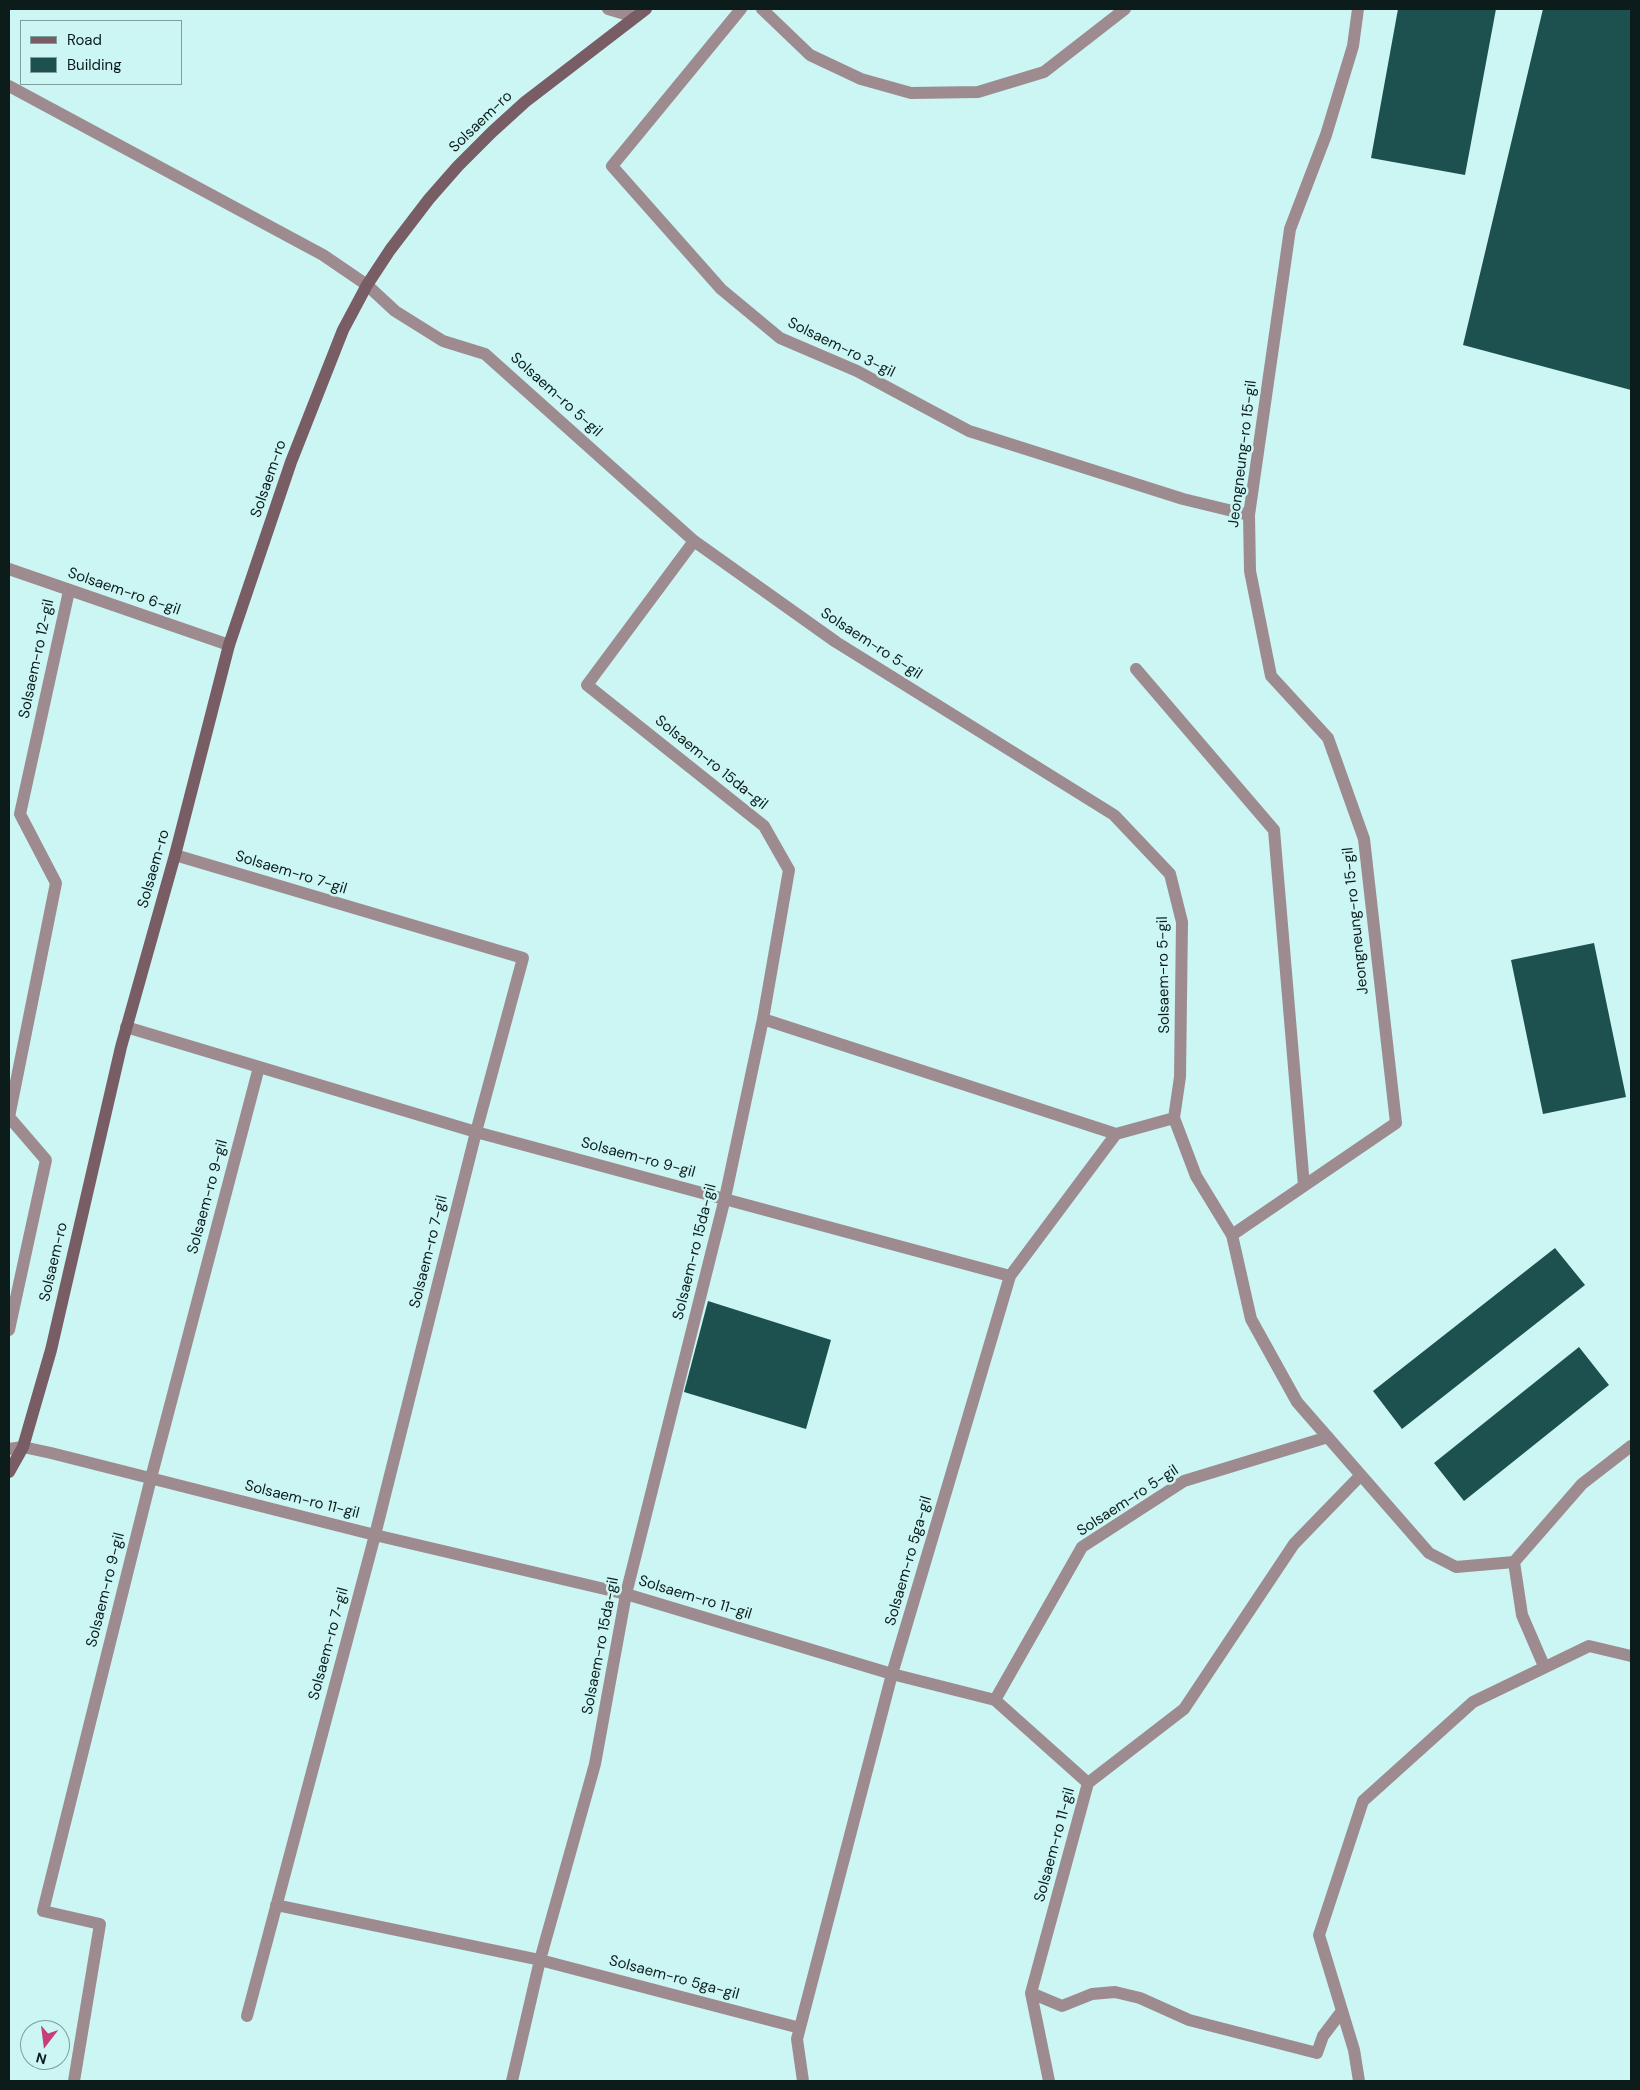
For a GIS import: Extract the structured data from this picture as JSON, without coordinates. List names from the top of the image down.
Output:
{
  "streets": {
    "main road": ["Solsaem-ro"],
    "street": [
      "Solsaem-ro 3-gil",
      "Solsaem-ro 5-gil",
      "Jeongneung-ro 15-gil",
      "Solsaem-ro 6-gil",
      "Solsaem-ro 12-gil",
      "Solsaem-ro 15da-gil",
      "Solsaem-ro 7-gil",
      "Solsaem-ro 9-gil",
      "Solsaem-ro 11-gil",
      "Solsaem-ro 5ga-gil"
    ]
  },
  "crossings": [
    ["Solsaem-ro", "Solsaem-ro 5-gil"],
    ["Solsaem-ro", "Solsaem-ro 6-gil"],
    ["Solsaem-ro", "Solsaem-ro 7-gil"],
    ["Solsaem-ro", "Solsaem-ro 9-gil"],
    ["Solsaem-ro", "Solsaem-ro 11-gil"],
    ["Solsaem-ro 3-gil", "Jeongneung-ro 15-gil"],
    ["Solsaem-ro 5-gil", "Solsaem-ro 15da-gil"],
    ["Solsaem-ro 5-gil", "Solsaem-ro 11-gil"],
    ["Solsaem-ro 6-gil", "Solsaem-ro 12-gil"],
    ["Solsaem-ro 15da-gil", "Solsaem-ro 9-gil"],
    ["Solsaem-ro 15da-gil", "Solsaem-ro 11-gil"],
    ["Solsaem-ro 15da-gil", "Solsaem-ro 5ga-gil"],
    ["Solsaem-ro 7-gil", "Solsaem-ro 9-gil"],
    ["Solsaem-ro 7-gil", "Solsaem-ro 11-gil"],
    ["Solsaem-ro 9-gil", "Solsaem-ro 11-gil"],
    ["Solsaem-ro 9-gil", "Solsaem-ro 5ga-gil"],
    ["Solsaem-ro 11-gil", "Solsaem-ro 5ga-gil"]
  ],
  "legend": ["Road", "Building"],
  "north": "bottom"
}
